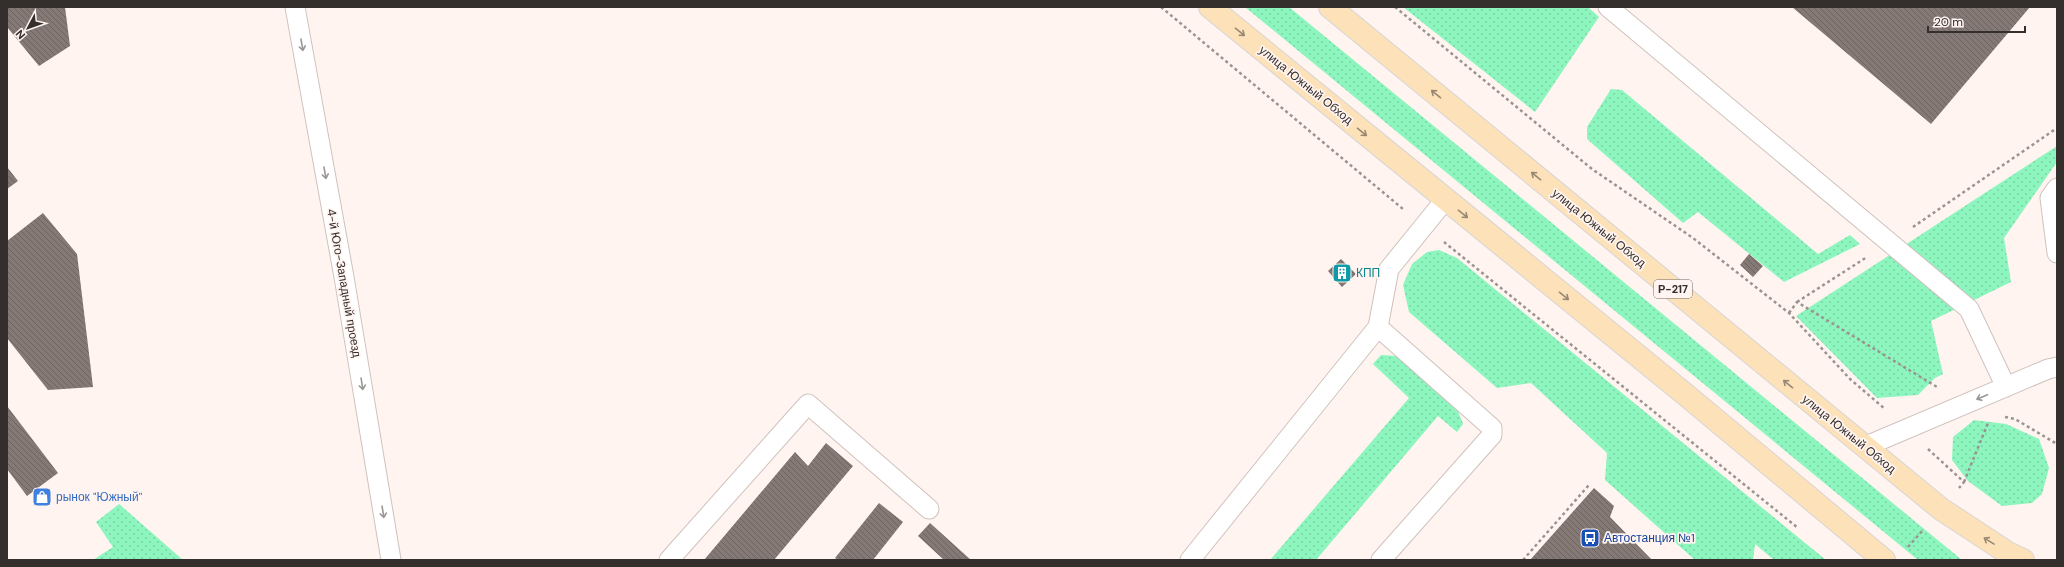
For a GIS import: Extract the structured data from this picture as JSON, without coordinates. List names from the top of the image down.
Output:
{
  "streets": {
    "main road": ["улица Южный Обход", "Р-217"],
    "lane": ["4-й Юго-Западный проезд"]
  },
  "one_way": ["4-й Юго-Западный проезд"],
  "places": {
    "building": ["КПП"],
    "shop": ["рынок \"Южный\""],
    "bus stop": ["Автостанция №1"]
  },
  "scale_bar": "20 m",
  "north": "bottom left"
}
